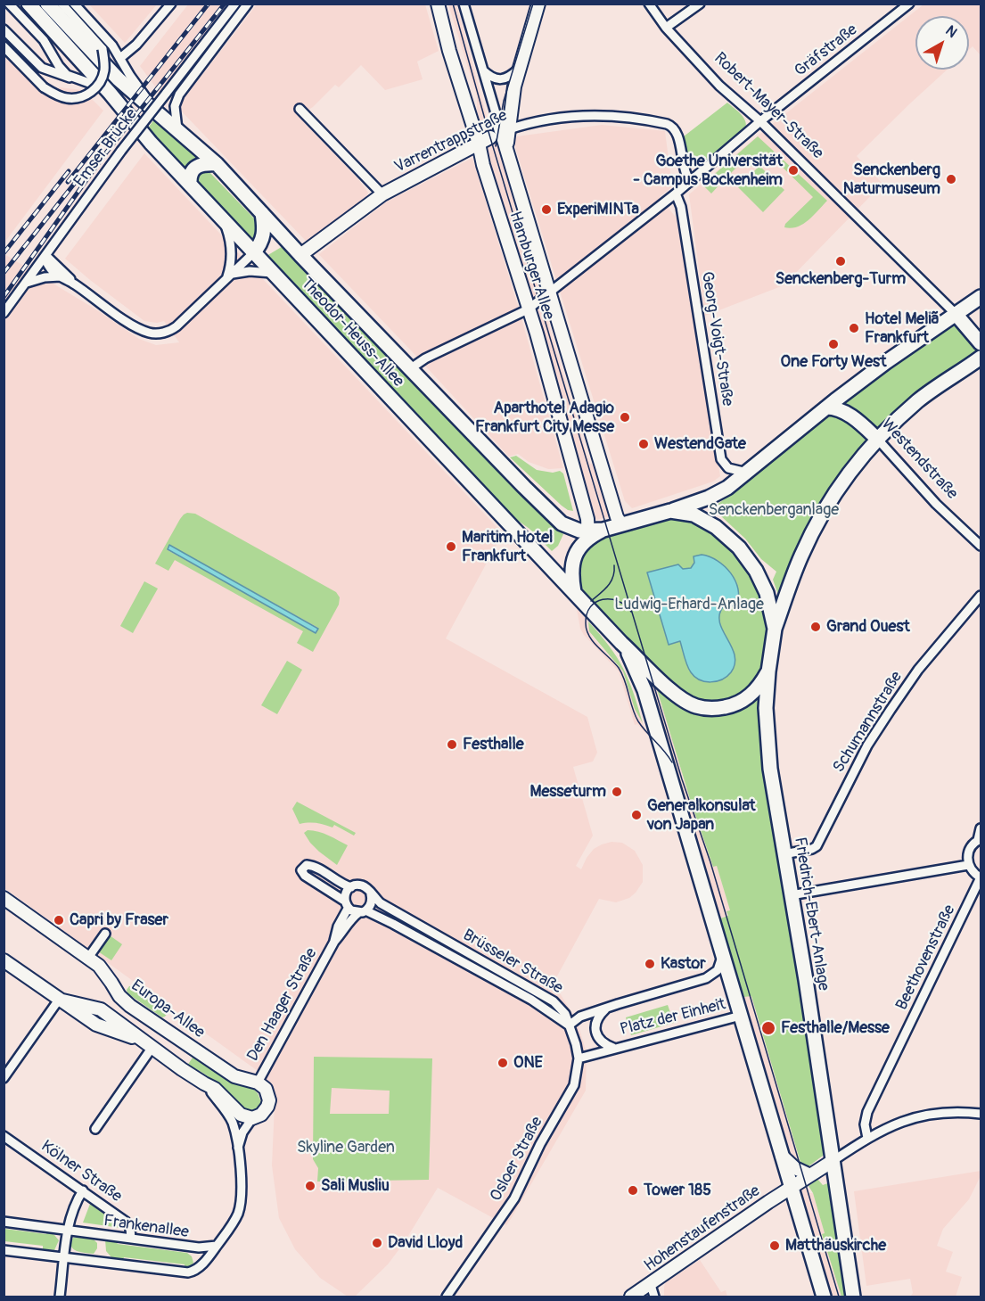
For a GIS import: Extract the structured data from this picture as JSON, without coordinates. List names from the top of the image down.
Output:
{
  "streets": {
    "main road": [
      "Robert-Mayer-Straße",
      "Theodor-Heuss-Allee",
      "Westendstraße",
      "Friedrich-Ebert-Anlage"
    ],
    "street": [
      "Gräfstraße",
      "Varrentrappstraße",
      "Emser Brücke",
      "Hamburger Allee",
      "Georg-Voigt-Straße",
      "Schumannstraße",
      "Beethovenstraße",
      "Brüsseler Straße",
      "Den Haager Straße",
      "Europa-Allee",
      "Platz der Einheit",
      "Osloer Straße",
      "Kölner Straße",
      "Frankenallee",
      "Hohenstaufenstraße"
    ]
  },
  "crossings": [
    ["Gräfstraße", "Robert-Mayer-Straße"],
    ["Gräfstraße", "Varrentrappstraße"],
    ["Gräfstraße", "Hamburger Allee"],
    ["Gräfstraße", "Theodor-Heuss-Allee"],
    ["Gräfstraße", "Georg-Voigt-Straße"],
    ["Varrentrappstraße", "Hamburger Allee"],
    ["Varrentrappstraße", "Theodor-Heuss-Allee"],
    ["Hamburger Allee", "Theodor-Heuss-Allee"],
    ["Schumannstraße", "Friedrich-Ebert-Anlage"],
    ["Brüsseler Straße", "Den Haager Straße"],
    ["Brüsseler Straße", "Platz der Einheit"],
    ["Brüsseler Straße", "Osloer Straße"],
    ["Den Haager Straße", "Europa-Allee"],
    ["Platz der Einheit", "Osloer Straße"],
    ["Kölner Straße", "Frankenallee"]
  ],
  "parks": ["Senckenberganlage", "Ludwig-Erhard-Anlage", "Skyline Garden"],
  "places": [
    "Goethe Universität - Campus Bockenheim",
    "Senckenberg Naturmuseum",
    "ExperiMINTa",
    "Senckenberg-Turm",
    "Hotel Meliã Frankfurt",
    "One Forty West",
    "Aparthotel Adagio Frankfurt City Messe",
    "WestendGate",
    "Maritim Hotel Frankfurt",
    "Grand Ouest",
    "Festhalle",
    "Messeturm",
    "Generalkonsulat von Japan",
    "Capri by Fraser",
    "Kastor",
    "Festhalle/Messe",
    "ONE",
    "Sali Musliu",
    "Tower 185",
    "David Lloyd",
    "Matthäuskirche"
  ],
  "north": "top right"
}
